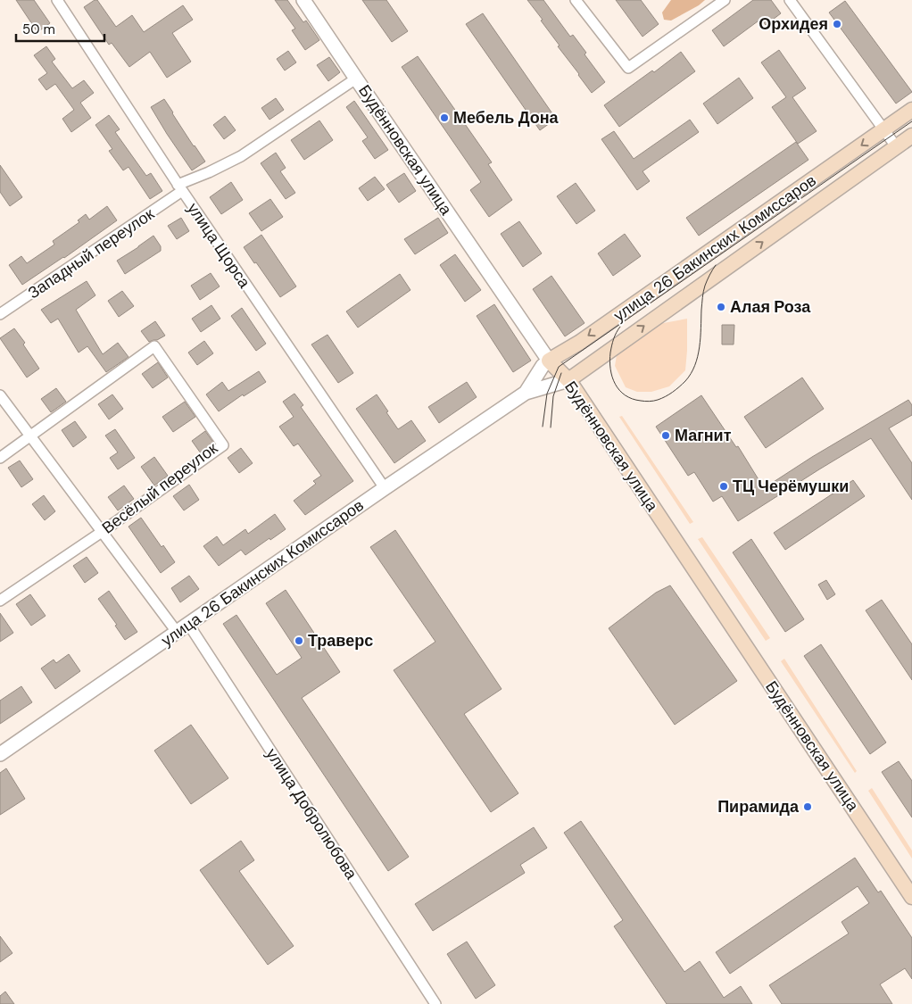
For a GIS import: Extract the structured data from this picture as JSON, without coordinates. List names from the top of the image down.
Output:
{
  "streets": {
    "main road": ["Будённовская улица", "улица 26 Бакинских Комиссаров"],
    "street": [
      "улица Щорса",
      "Западный переулок",
      "Весёлый переулок",
      "улица Добролюбова"
    ]
  },
  "crossings": [
    ["Будённовская улица", "улица 26 Бакинских Комиссаров"],
    ["Будённовская улица", "Западный переулок"],
    ["улица Щорса", "улица 26 Бакинских Комиссаров"],
    ["улица Щорса", "Западный переулок"],
    ["улица 26 Бакинских Комиссаров", "улица Добролюбова"]
  ],
  "places": [
    "Орхидея",
    "Мебель Дона",
    "Алая Роза",
    "Магнит",
    "ТЦ Черёмушки",
    "Траверс",
    "Пирамида"
  ],
  "scale_bar": "50 m"
}
